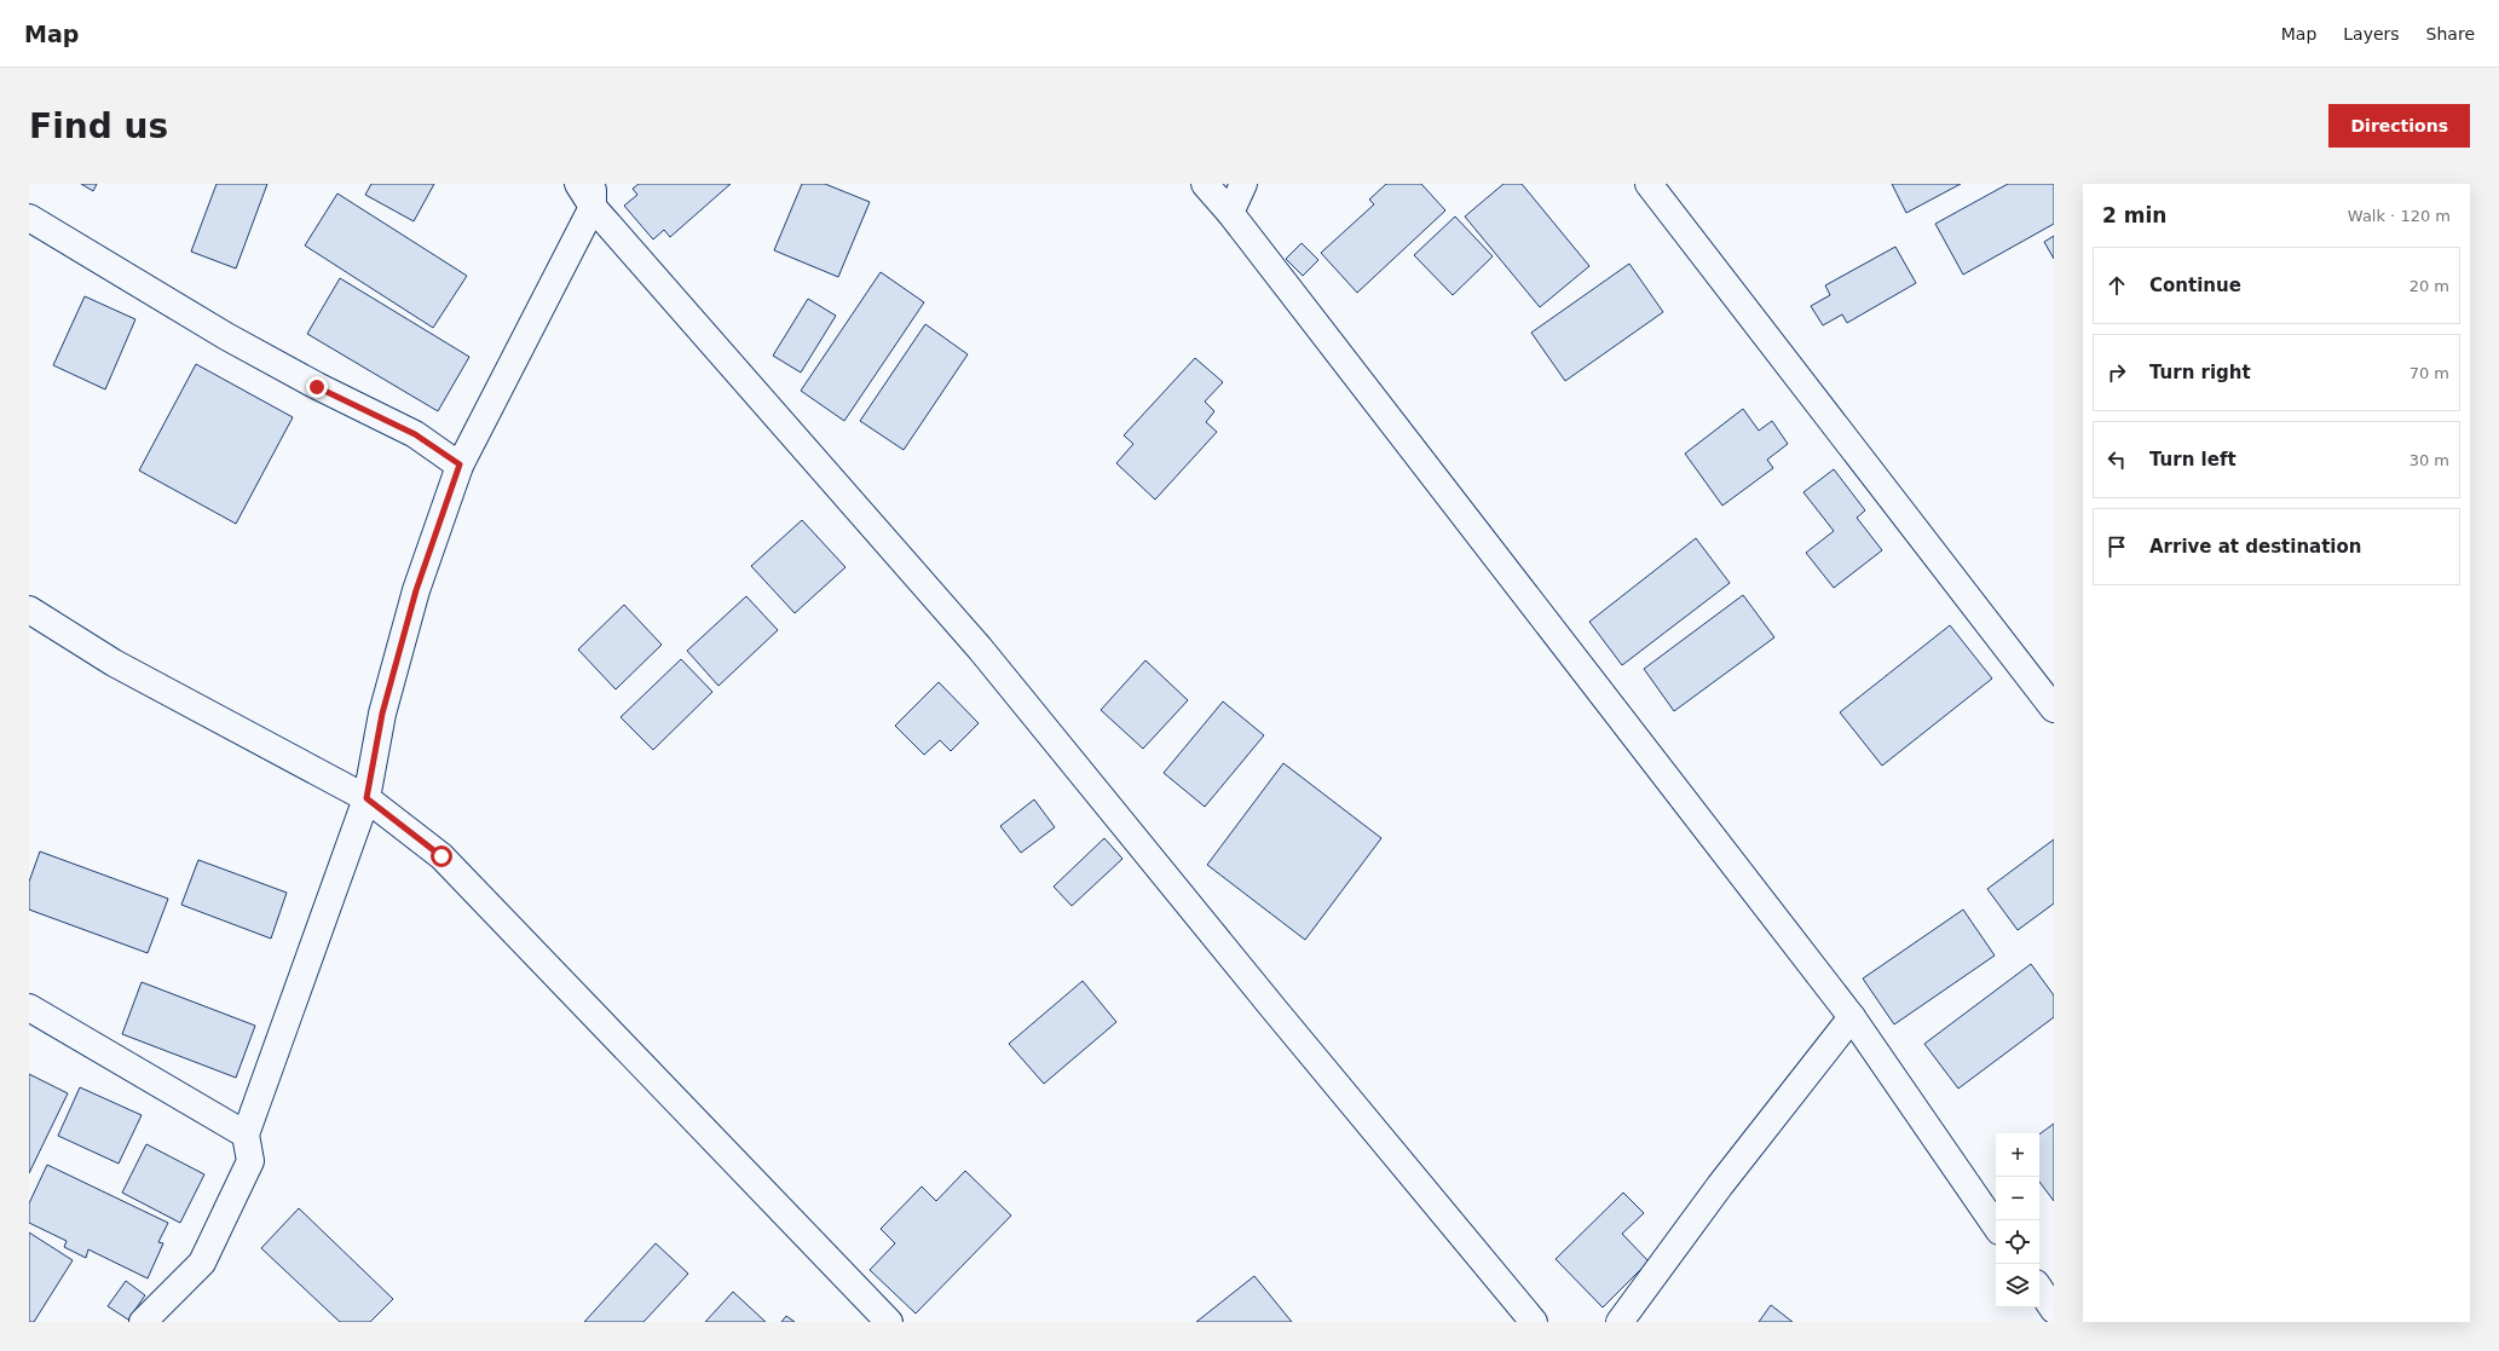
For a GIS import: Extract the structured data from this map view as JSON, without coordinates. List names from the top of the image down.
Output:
{
  "page": {
    "header": "Map",
    "nav": ["Map", "Layers", "Share"],
    "buttons": "Directions",
    "title": "Find us",
    "heading": ["2 min", "Walk · 120 m"],
    "list": [
      ["Continue", "20 m"],
      ["Turn right", "70 m"],
      ["Turn left", "30 m"],
      "Arrive at destination"
    ],
    "map_buttons": ["+", "−"]
  }
}
